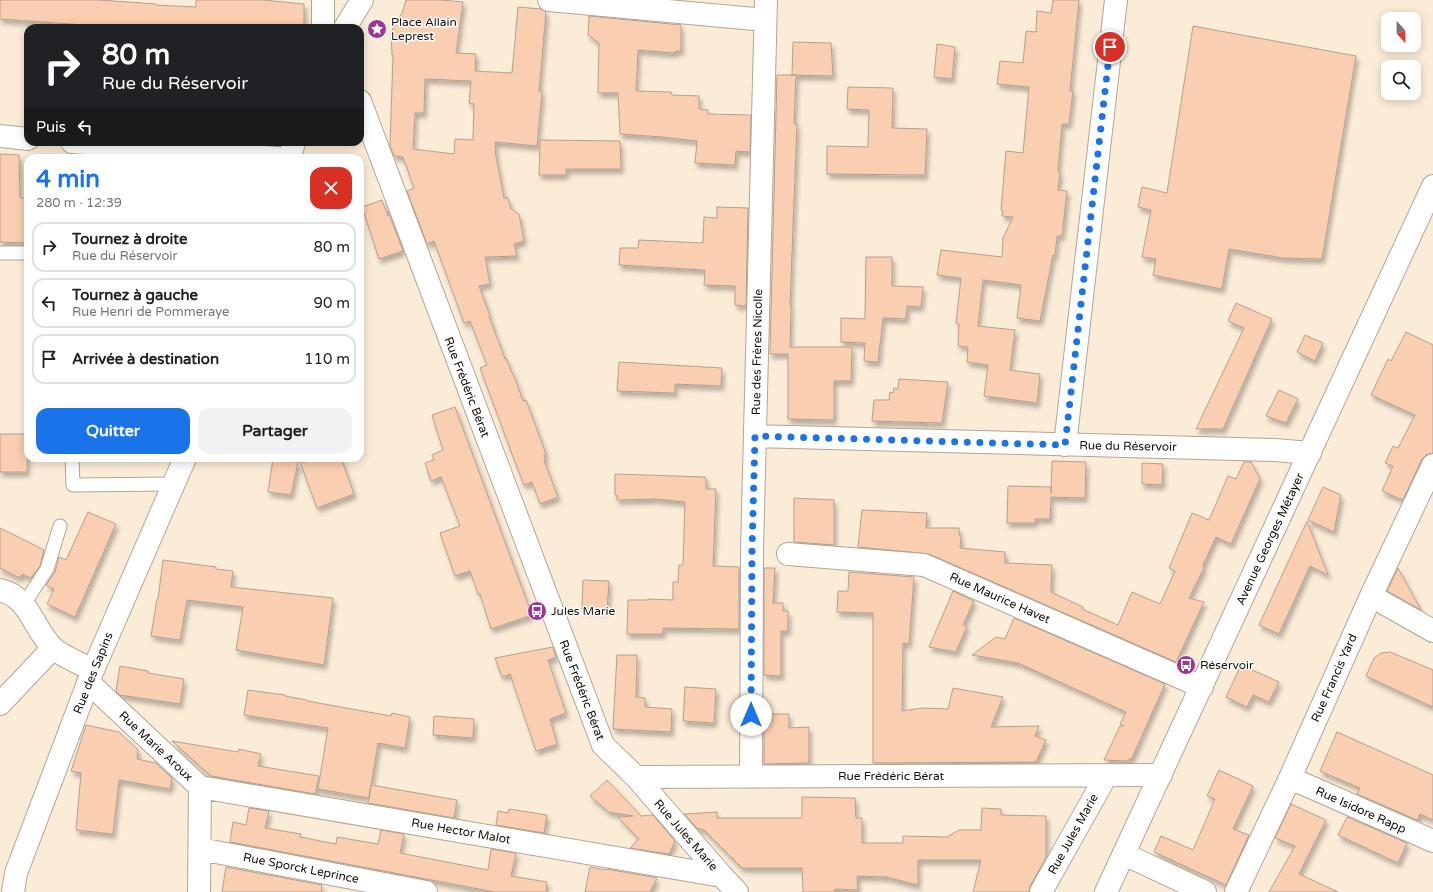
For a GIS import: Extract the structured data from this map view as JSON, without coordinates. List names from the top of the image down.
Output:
{
  "streets": {
    "street": [
      "Rue des Frères Nicolle",
      "Rue Frédéric Bérat",
      "Rue du Réservoir",
      "Avenue Georges Métayer",
      "Rue Maurice Havet",
      "Rue des Sapins",
      "Rue Francis Yard",
      "Rue Marie Aroux",
      "Rue Isidore Rapp",
      "Rue Hector Malot",
      "Rue Jules Marie",
      "Rue Sporck Leprince"
    ]
  },
  "crossings": [
    ["Rue des Frères Nicolle", "Rue Frédéric Bérat"],
    ["Rue des Frères Nicolle", "Rue du Réservoir"],
    ["Rue Frédéric Bérat", "Avenue Georges Métayer"],
    ["Rue Frédéric Bérat", "Rue Jules Marie"],
    ["Rue du Réservoir", "Avenue Georges Métayer"],
    ["Avenue Georges Métayer", "Rue Maurice Havet"],
    ["Rue des Sapins", "Rue Marie Aroux"],
    ["Rue Francis Yard", "Rue Isidore Rapp"],
    ["Rue Marie Aroux", "Rue Hector Malot"],
    ["Rue Marie Aroux", "Rue Sporck Leprince"],
    ["Rue Hector Malot", "Rue Jules Marie"]
  ],
  "places": {
    "place": ["Place Allain Leprest"],
    "bus stop": ["Jules Marie", "Réservoir"]
  },
  "north": "bottom",
  "page": {
    "turn": ["80 m", "Rue du Réservoir"],
    "then": "Puis",
    "heading": ["4 min", "280 m · 12:39"],
    "list": [
      {
        "name": "Tournez à droite",
        "note": "Rue du Réservoir",
        "value": "80 m"
      },
      {
        "name": "Tournez à gauche",
        "note": "Rue Henri de Pommeraye",
        "value": "90 m"
      },
      {
        "name": "Arrivée à destination",
        "value": "110 m"
      }
    ],
    "buttons": ["Quitter", "Partager"]
  }
}
